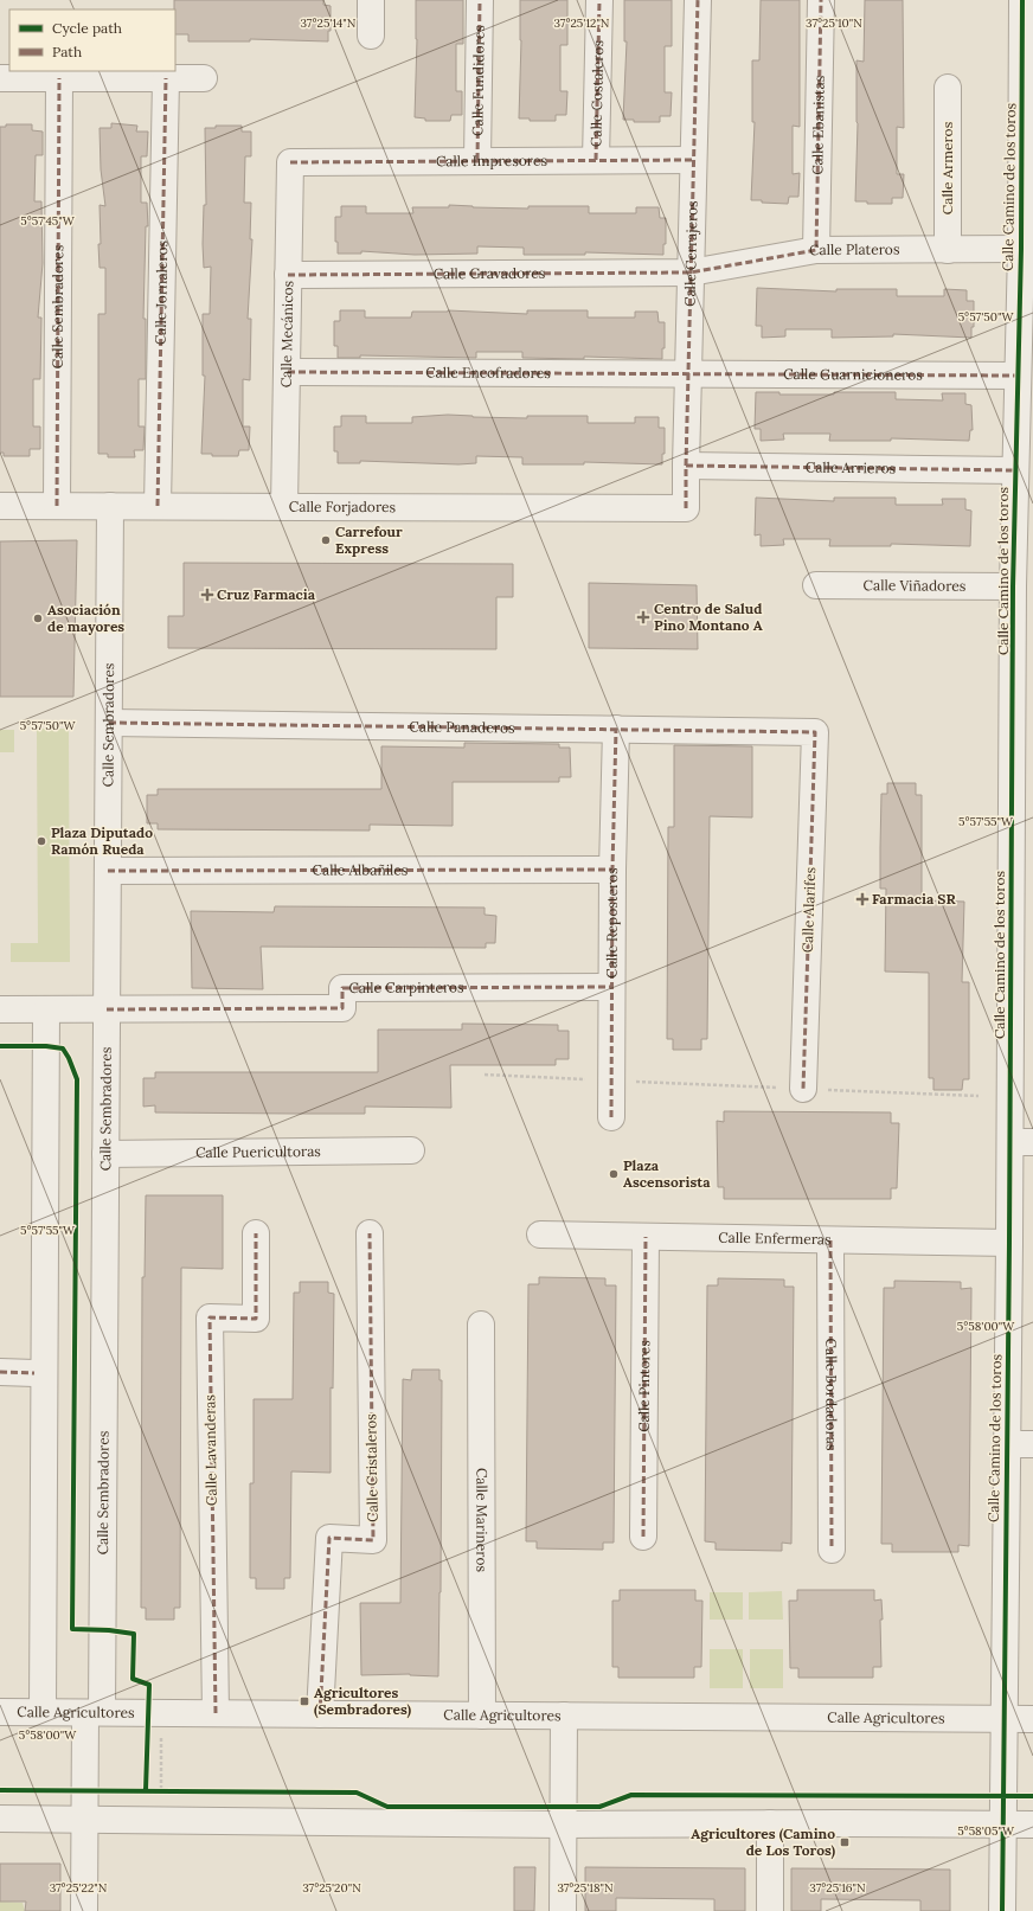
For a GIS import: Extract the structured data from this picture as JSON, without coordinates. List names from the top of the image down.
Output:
{
  "streets": {
    "street": [
      "Calle Fundidores",
      "Calle Costaleros",
      "Calle Ebanistas",
      "Calle Impresores",
      "Calle Armeros",
      "Calle Camino de los toros",
      "Calle Plateros",
      "Calle Cerrajeros",
      "Calle Gravadores",
      "Calle Jornaleros",
      "Calle Sembradores",
      "Calle Mecánicos",
      "Calle Encofradores",
      "Calle Guarnicioneros",
      "Calle Arrieros",
      "Calle Forjadores",
      "Calle Viñadores",
      "Calle Panaderos",
      "Calle Albañiles",
      "Calle Alarifes",
      "Calle Reposteros",
      "Calle Carpinteros",
      "Calle Puericultoras",
      "Calle Enfermeras",
      "Calle Pintores",
      "Calle Bordadoras",
      "Calle Lavanderas",
      "Calle Cristaleros",
      "Calle Marineros",
      "Calle Agricultores"
    ]
  },
  "crossings": [
    ["Calle Fundidores", "Calle Impresores"],
    ["Calle Costaleros", "Calle Impresores"],
    ["Calle Ebanistas", "Calle Plateros"],
    ["Calle Impresores", "Calle Cerrajeros"],
    ["Calle Impresores", "Calle Mecánicos"],
    ["Calle Armeros", "Calle Plateros"],
    ["Calle Camino de los toros", "Calle Plateros"],
    ["Calle Camino de los toros", "Calle Guarnicioneros"],
    ["Calle Camino de los toros", "Calle Arrieros"],
    ["Calle Camino de los toros", "Calle Viñadores"],
    ["Calle Camino de los toros", "Calle Enfermeras"],
    ["Calle Camino de los toros", "Calle Agricultores"],
    ["Calle Plateros", "Calle Cerrajeros"],
    ["Calle Plateros", "Calle Gravadores"],
    ["Calle Cerrajeros", "Calle Gravadores"],
    ["Calle Cerrajeros", "Calle Encofradores"],
    ["Calle Cerrajeros", "Calle Guarnicioneros"],
    ["Calle Cerrajeros", "Calle Arrieros"],
    ["Calle Cerrajeros", "Calle Forjadores"],
    ["Calle Gravadores", "Calle Mecánicos"],
    ["Calle Jornaleros", "Calle Forjadores"],
    ["Calle Sembradores", "Calle Forjadores"],
    ["Calle Sembradores", "Calle Panaderos"],
    ["Calle Sembradores", "Calle Albañiles"],
    ["Calle Sembradores", "Calle Carpinteros"],
    ["Calle Sembradores", "Calle Puericultoras"],
    ["Calle Sembradores", "Calle Agricultores"],
    ["Calle Mecánicos", "Calle Encofradores"],
    ["Calle Mecánicos", "Calle Forjadores"],
    ["Calle Encofradores", "Calle Guarnicioneros"],
    ["Calle Panaderos", "Calle Alarifes"],
    ["Calle Panaderos", "Calle Reposteros"],
    ["Calle Albañiles", "Calle Reposteros"],
    ["Calle Reposteros", "Calle Carpinteros"],
    ["Calle Enfermeras", "Calle Pintores"],
    ["Calle Enfermeras", "Calle Bordadoras"],
    ["Calle Lavanderas", "Calle Agricultores"],
    ["Calle Cristaleros", "Calle Agricultores"],
    ["Calle Marineros", "Calle Agricultores"]
  ],
  "places": {
    "other": [
      "Carrefour Express",
      "Asociación de mayores",
      "Plaza Diputado Ramón Rueda",
      "Plaza Ascensorista"
    ],
    "health": ["Cruz Farmacia", "Centro de Salud Pino Montano A", "Farmacia SR"],
    "transit": ["Agricultores (Sembradores)", "Agricultores (Camino de Los Toros)"]
  },
  "legend": ["Cycle path", "Path"],
  "coordinates": [
    "37°25'14\"N",
    "37°25'12\"N",
    "37°25'10\"N",
    "5°57'45\"W",
    "5°57'50\"W",
    "5°57'55\"W",
    "5°58'00\"W",
    "5°58'05\"W",
    "37°25'22\"N",
    "37°25'20\"N",
    "37°25'18\"N",
    "37°25'16\"N"
  ]
}
